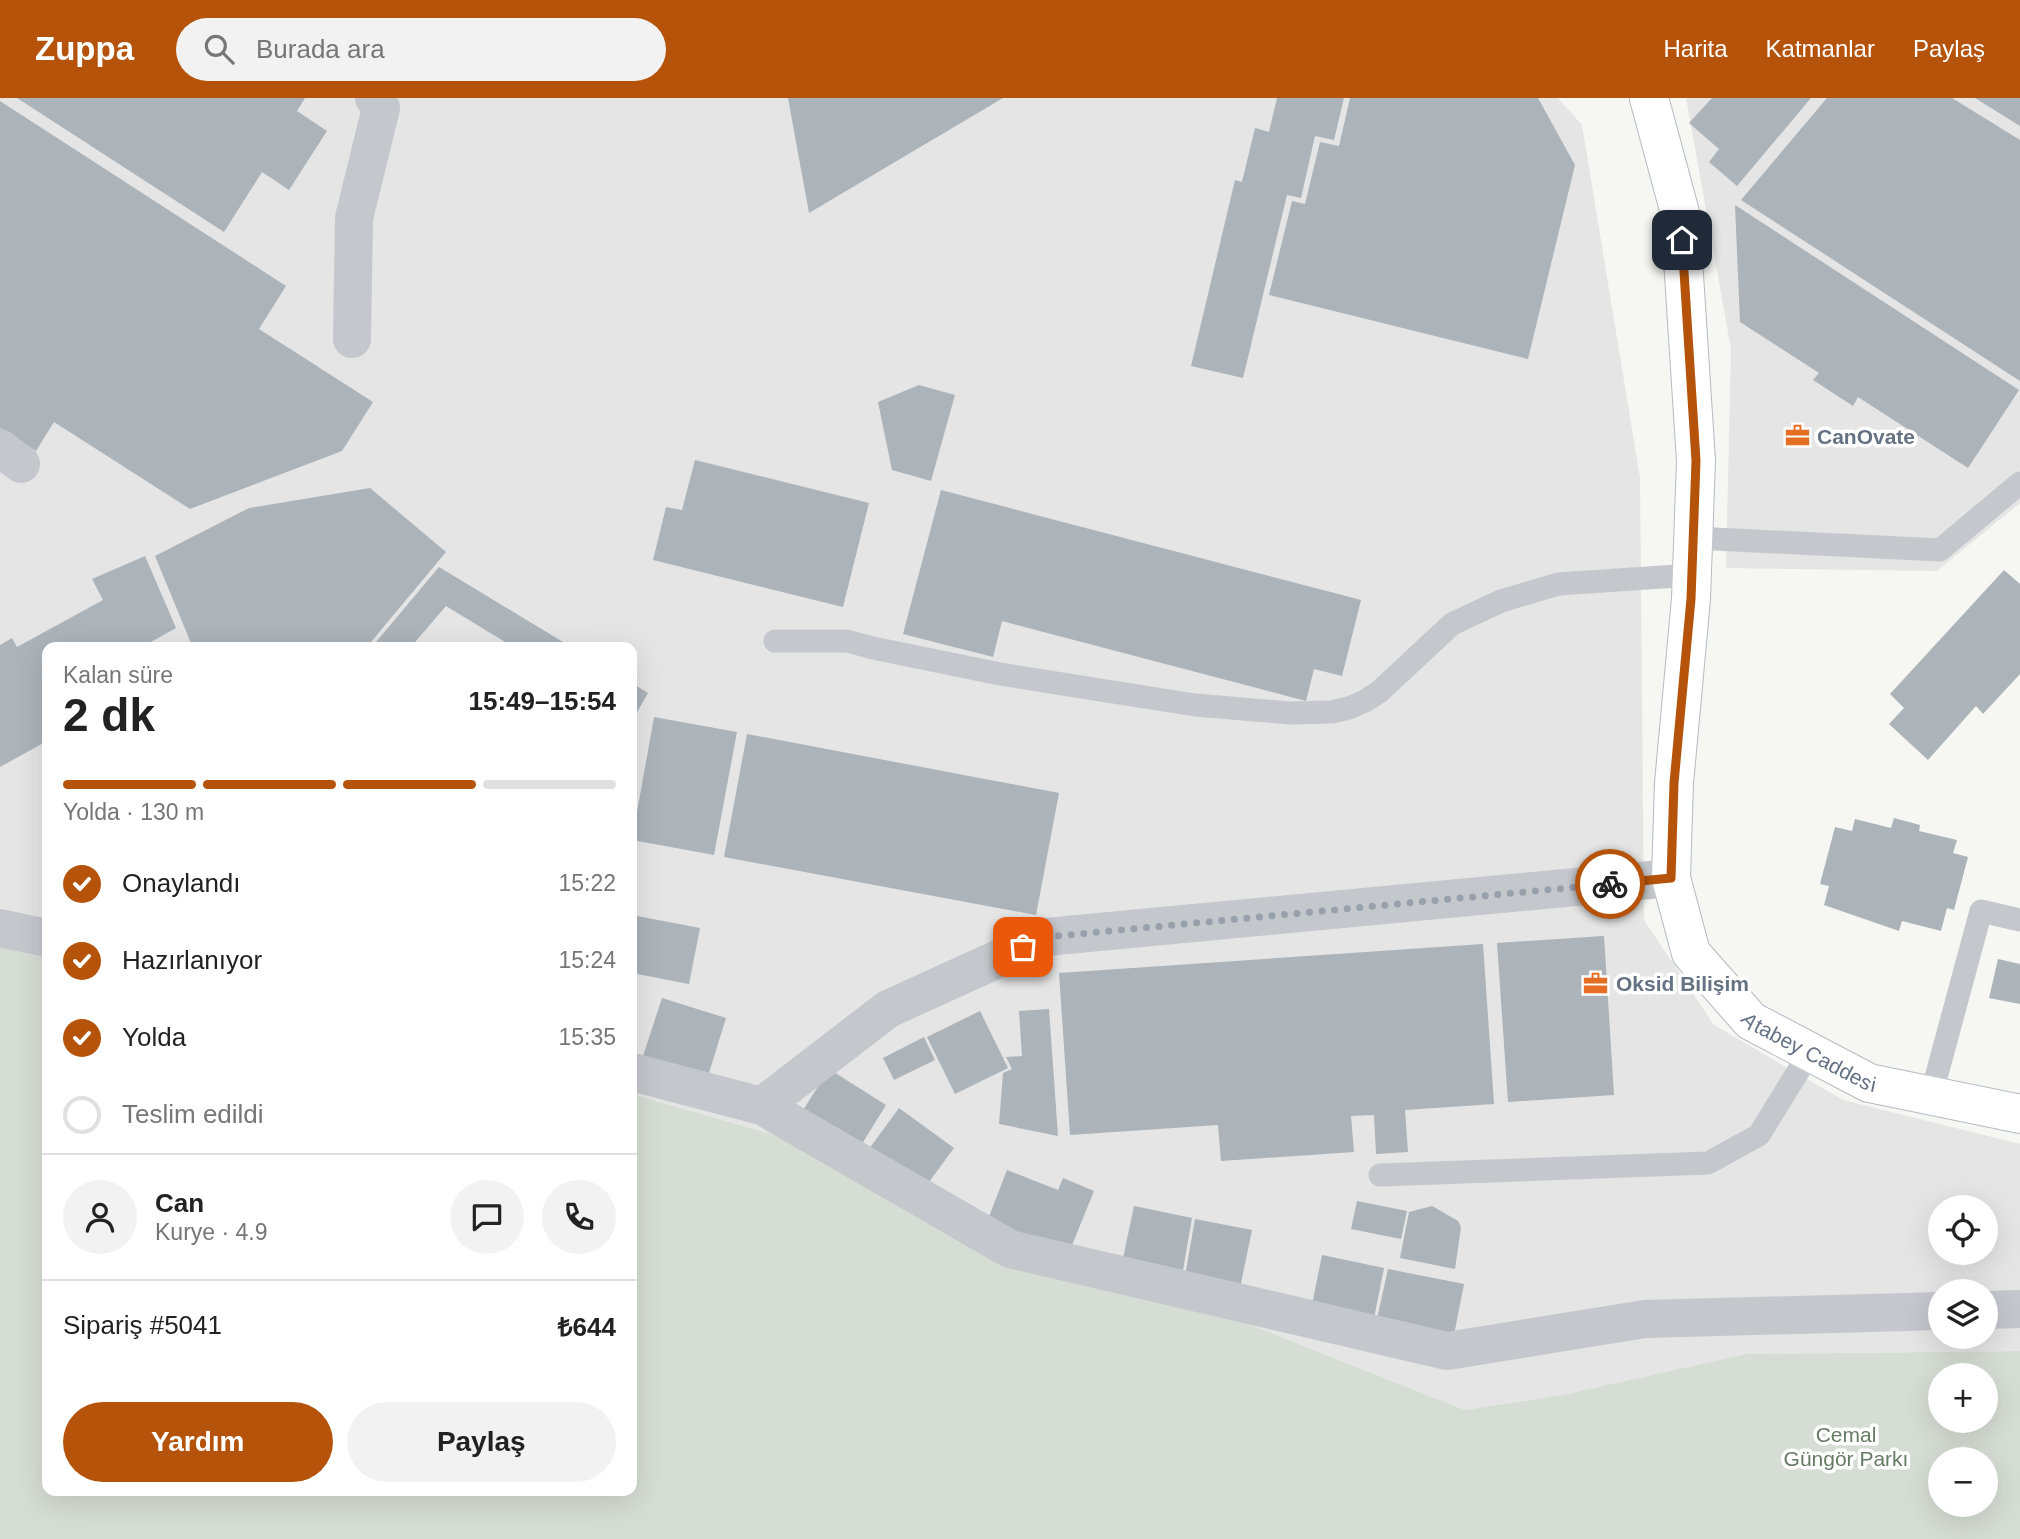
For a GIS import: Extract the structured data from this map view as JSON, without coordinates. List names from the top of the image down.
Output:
{
  "streets": {
    "main road": ["Atabey Caddesi"]
  },
  "parks": ["Cemal Güngör Parkı"],
  "places": {
    "office": ["CanOvate", "Oksid Bilişim"]
  },
  "page": {
    "header": "Zuppa",
    "search": "Burada ara",
    "nav": ["Harita", "Katmanlar", "Paylaş"],
    "heading": ["2 dk", "Kalan süre", "15:49–15:54"],
    "panel": [
      "Can",
      "Kurye · 4.9",
      "Sipariş #5041",
      "₺644"
    ],
    "bar": "Yolda · 130 m",
    "list": [
      ["Onaylandı", "15:22"],
      ["Hazırlanıyor", "15:24"],
      ["Yolda", "15:35"],
      "Teslim edildi"
    ],
    "map_buttons": ["+", "−"],
    "buttons": ["Yardım", "Paylaş"]
  }
}
